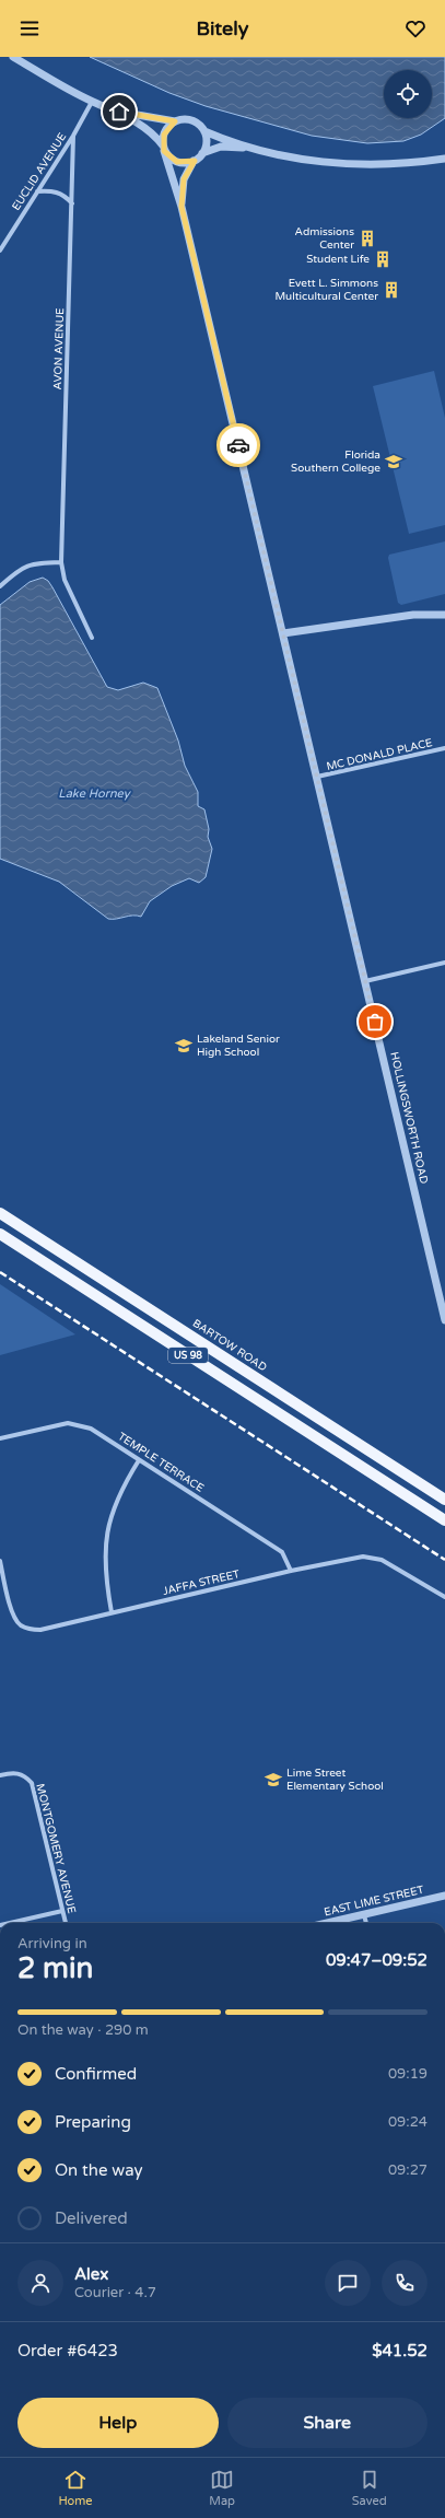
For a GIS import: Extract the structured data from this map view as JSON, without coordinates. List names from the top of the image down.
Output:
{
  "streets": {
    "main road": ["BARTOW ROAD", "US 98"],
    "street": [
      "EUCLID AVENUE",
      "AVON AVENUE",
      "MC DONALD PLACE",
      "HOLLINGSWORTH ROAD",
      "TEMPLE TERRACE",
      "JAFFA STREET",
      "MONTGOMERY AVENUE",
      "EAST LIME STREET"
    ]
  },
  "crossings": [
    ["EUCLID AVENUE", "AVON AVENUE"],
    ["MC DONALD PLACE", "HOLLINGSWORTH ROAD"],
    ["TEMPLE TERRACE", "JAFFA STREET"]
  ],
  "water": ["Lake Horney"],
  "places": {
    "building": ["Admissions Center", "Student Life", "Evett L. Simmons Multicultural Center"],
    "school or university": ["Florida Southern College", "Lakeland Senior High School", "Lime Street Elementary School"]
  },
  "page": {
    "header": "Bitely",
    "heading": ["2 min", "Arriving in", "09:47–09:52"],
    "panel": [
      "Alex",
      "Courier · 4.7",
      "Order #6423",
      "$41.52"
    ],
    "bar": "On the way · 290 m",
    "list": [
      ["Confirmed", "09:19"],
      ["Preparing", "09:24"],
      ["On the way", "09:27"],
      "Delivered"
    ],
    "buttons": ["Help", "Share"],
    "tabs": ["Home", "Map", "Saved"]
  }
}
